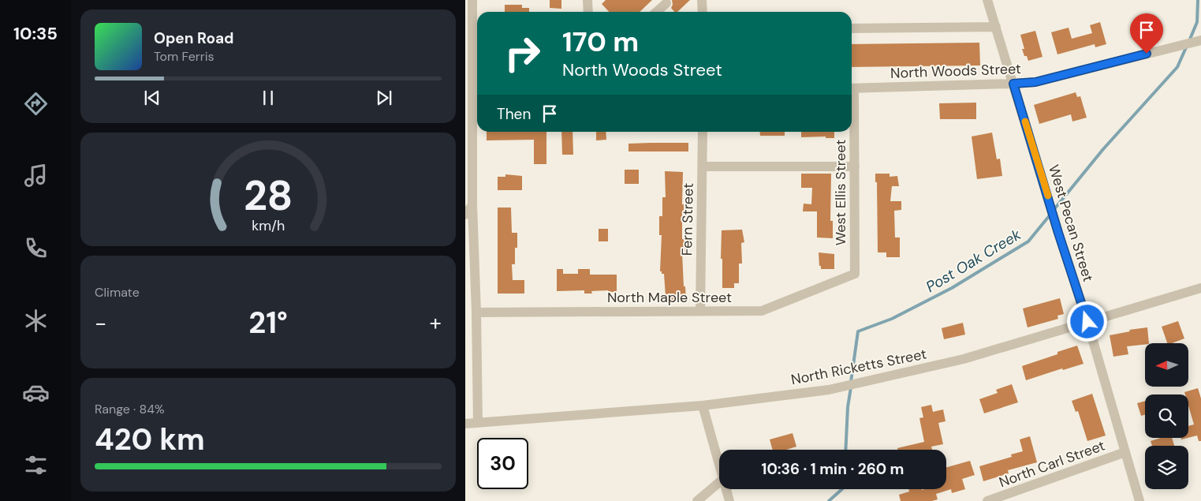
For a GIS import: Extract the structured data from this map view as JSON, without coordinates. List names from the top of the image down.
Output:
{
  "streets": {
    "street": [
      "North Woods Street",
      "West Ellis Street",
      "Fern Street",
      "West Pecan Street",
      "North Maple Street",
      "North Ricketts Street",
      "North Carl Street"
    ]
  },
  "crossings": [
    ["North Woods Street", "West Pecan Street"],
    ["West Ellis Street", "North Maple Street"],
    ["Fern Street", "North Maple Street"],
    ["West Pecan Street", "North Ricketts Street"],
    ["West Pecan Street", "North Carl Street"]
  ],
  "water": ["Post Oak Creek"],
  "north": "left",
  "page": {
    "tabs": "10:35",
    "turn": ["170 m", "North Woods Street"],
    "song": ["Open Road", "Tom Ferris"],
    "then": "Then",
    "tile": [
      "Climate",
      ["Range · 84%", "420 km"]
    ],
    "heat": ["−", "21°", "+"],
    "limit": "30",
    "trip": "10:36 · 1 min · 260 m",
    "gauge": ["28", "km/h"]
  }
}
